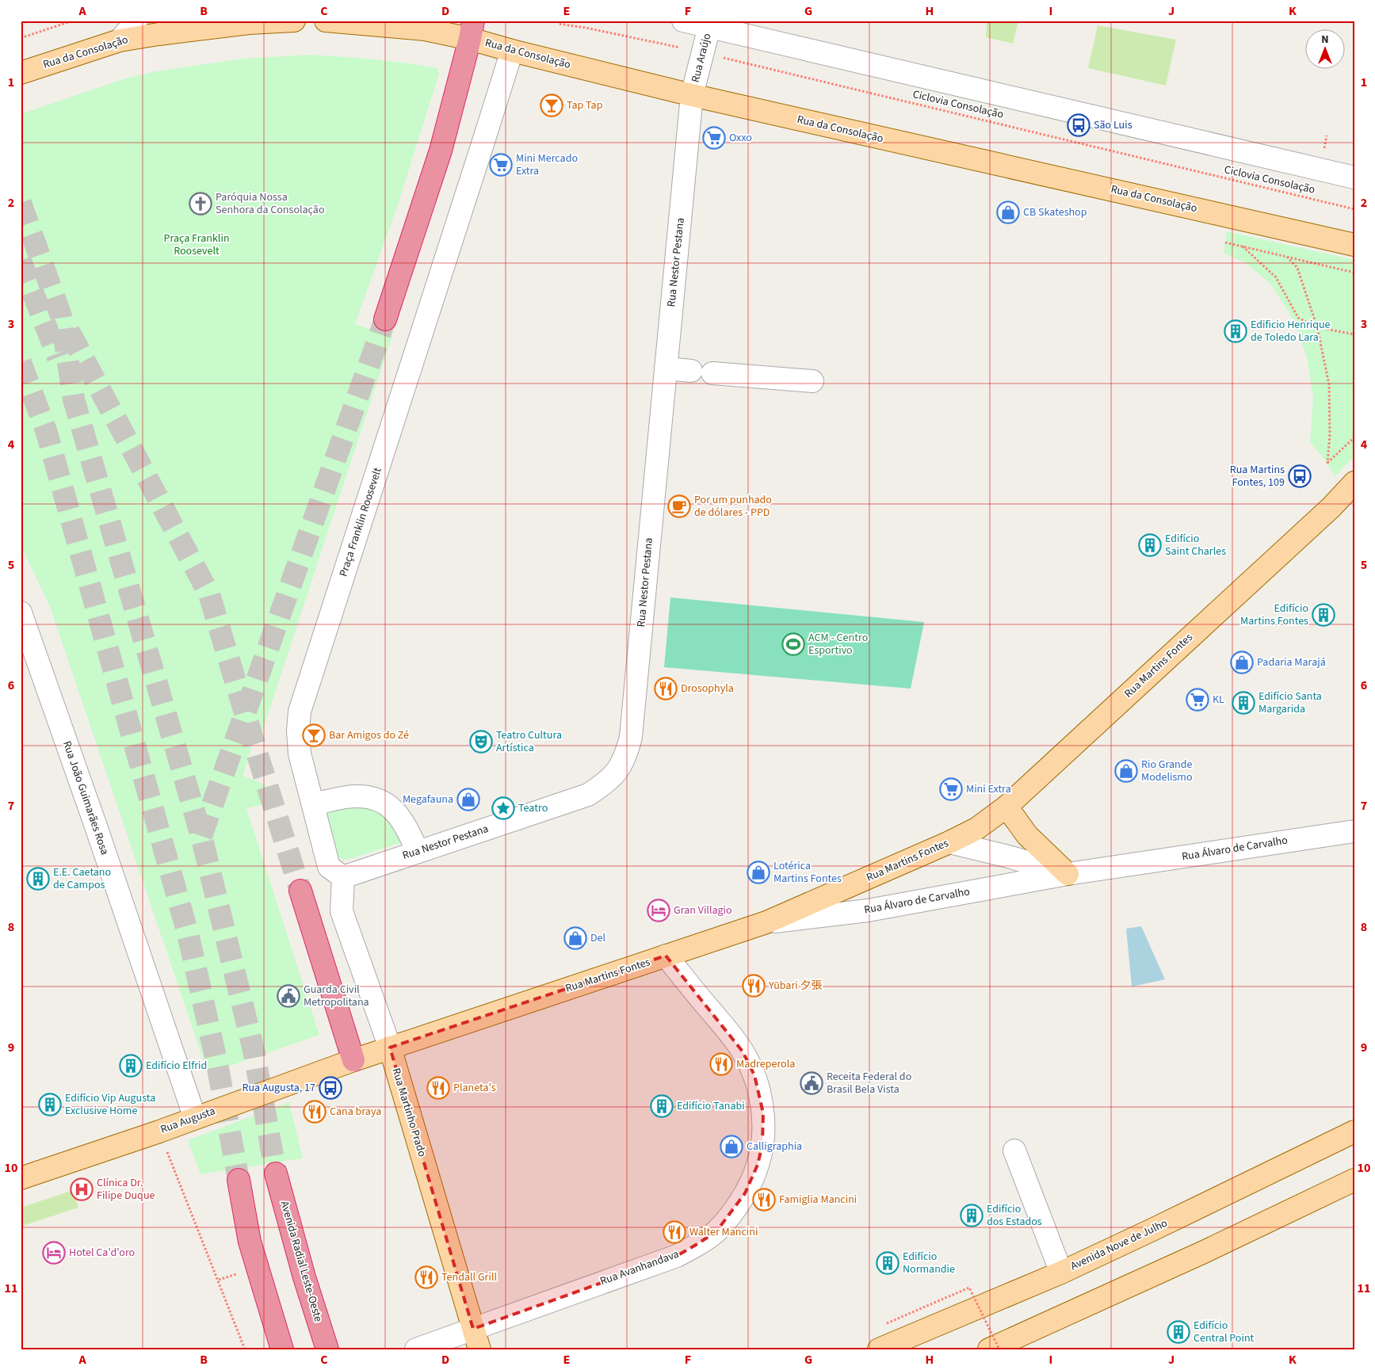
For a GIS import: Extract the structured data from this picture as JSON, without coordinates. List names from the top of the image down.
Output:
{
  "streets": {
    "highway": ["Avenida Radial Leste-Oeste"],
    "main road": [
      "Rua da Consolação",
      "Rua Martins Fontes",
      "Rua Martinho Prado",
      "Rua Augusta",
      "Avenida Nove de Julho"
    ],
    "street": [
      "Rua Araújo",
      "Rua Nestor Pestana",
      "Praça Franklin Roosevelt",
      "Rua João Guimarães Rosa",
      "Rua Álvaro de Carvalho",
      "Rua Avanhandava"
    ],
    "path": ["Ciclovia Consolação"]
  },
  "crossings": [
    ["Rua da Consolação", "Rua Araújo"],
    ["Rua da Consolação", "Rua Nestor Pestana"],
    ["Rua da Consolação", "Praça Franklin Roosevelt"],
    ["Rua Araújo", "Ciclovia Consolação"],
    ["Rua Araújo", "Rua Nestor Pestana"],
    ["Rua Nestor Pestana", "Praça Franklin Roosevelt"],
    ["Rua Nestor Pestana", "Rua Martinho Prado"],
    ["Praça Franklin Roosevelt", "Rua Martinho Prado"],
    ["Rua Martins Fontes", "Rua Álvaro de Carvalho"],
    ["Rua Martins Fontes", "Rua Martinho Prado"],
    ["Rua Martins Fontes", "Rua Augusta"],
    ["Rua Martins Fontes", "Rua Avanhandava"],
    ["Rua João Guimarães Rosa", "Rua Augusta"],
    ["Rua Martinho Prado", "Rua Avanhandava"]
  ],
  "parks": ["Praça Franklin Roosevelt"],
  "places": {
    "bar": ["Tap Tap", "Bar Amigos do Zé"],
    "bus stop": ["São Luis", "Rua Martins Fontes, 109", "Rua Augusta, 17"],
    "supermarket": [
      "Oxxo",
      "Mini Mercado Extra",
      "KL",
      "Mini Extra"
    ],
    "church": ["Paróquia Nossa Senhora da Consolação"],
    "shop": [
      "CB Skateshop",
      "Padaria Marajá",
      "Rio Grande Modelismo",
      "Megafauna",
      "Lotérica Martins Fontes",
      "Del",
      "Calligraphia"
    ],
    "building": [
      "Edificio Henrique de Toledo Lara",
      "Edifício Saint Charles",
      "Edifício Martins Fontes",
      "Edifício Santa Margarida",
      "E.E. Caetano de Campos",
      "Edifício Elfrid",
      "Edifício Vip Augusta Exclusive Home",
      "Edifício Tanabi",
      "Edifício dos Estados",
      "Edifício Normandie",
      "Edifício Central Point"
    ],
    "cafe": ["Por um punhado de dólares - PPD"],
    "sports": ["ACM - Centro Esportivo"],
    "restaurant": [
      "Drosophyla",
      "Yūbari 夕張",
      "Madreperola",
      "Planeta's",
      "Cana braya",
      "Famiglia Mancini",
      "Walter Mancini",
      "Tendall Grill"
    ],
    "theatre": ["Teatro Cultura Artística"],
    "place": ["Teatro"],
    "hotel": ["Gran Villagio", "Hotel Ca'd'oro"],
    "public building": ["Guarda Civil Metropolitana", "Receita Federal do Brasil Bela Vista"],
    "hospital": ["Clínica Dr. Filipe Duque"]
  },
  "north": "top",
  "grid": {
    "columns": [
      "A",
      "B",
      "C",
      "D",
      "E",
      "F",
      "G",
      "H",
      "I",
      "J",
      "K"
    ],
    "rows": [
      "1",
      "2",
      "3",
      "4",
      "5",
      "6",
      "7",
      "8",
      "9",
      "10",
      "11"
    ]
  }
}
